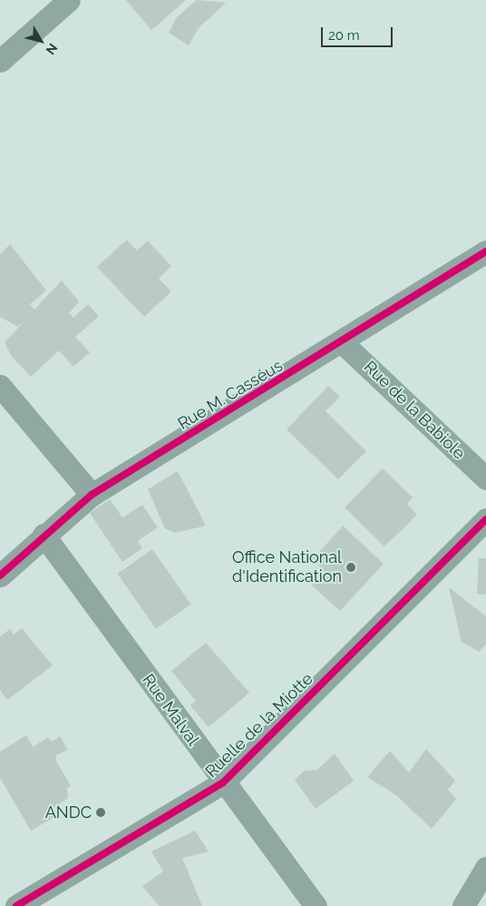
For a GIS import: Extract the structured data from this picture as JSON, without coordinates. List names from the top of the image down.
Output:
{
  "streets": {
    "street": [
      "Rue M. Casséus",
      "Rue de la Babiole",
      "Rue Malval",
      "Ruelle de la Miotte"
    ]
  },
  "crossings": [
    ["Rue M. Casséus", "Rue de la Babiole"],
    ["Rue M. Casséus", "Rue Malval"],
    ["Rue Malval", "Ruelle de la Miotte"]
  ],
  "places": ["Office National d'Identification", "ANDC"],
  "scale_bar": "20 m",
  "north": "bottom right"
}
